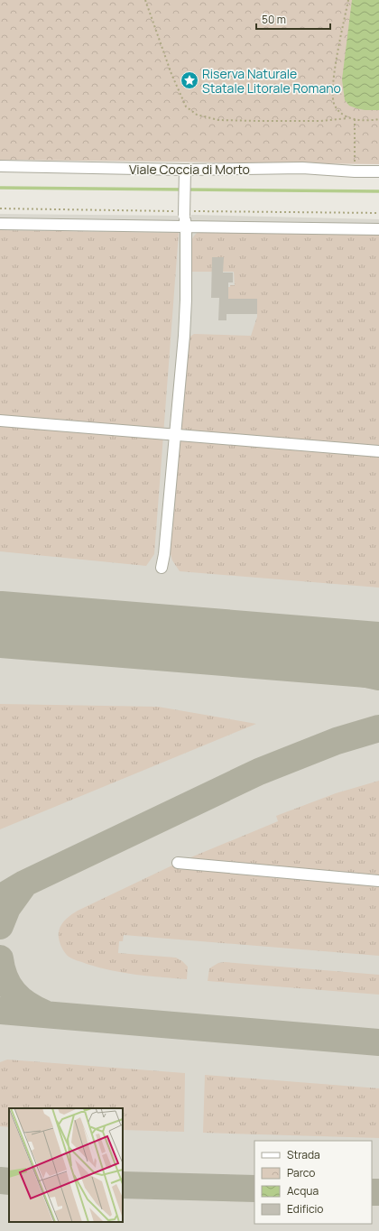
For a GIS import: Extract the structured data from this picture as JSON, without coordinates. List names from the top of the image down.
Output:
{
  "streets": {
    "street": ["Viale Coccia di Morto"]
  },
  "places": {
    "place": ["Riserva Naturale Statale Litorale Romano"]
  },
  "legend": [
    "Strada",
    "Parco",
    "Acqua",
    "Edificio"
  ],
  "scale_bar": "50 m"
}
